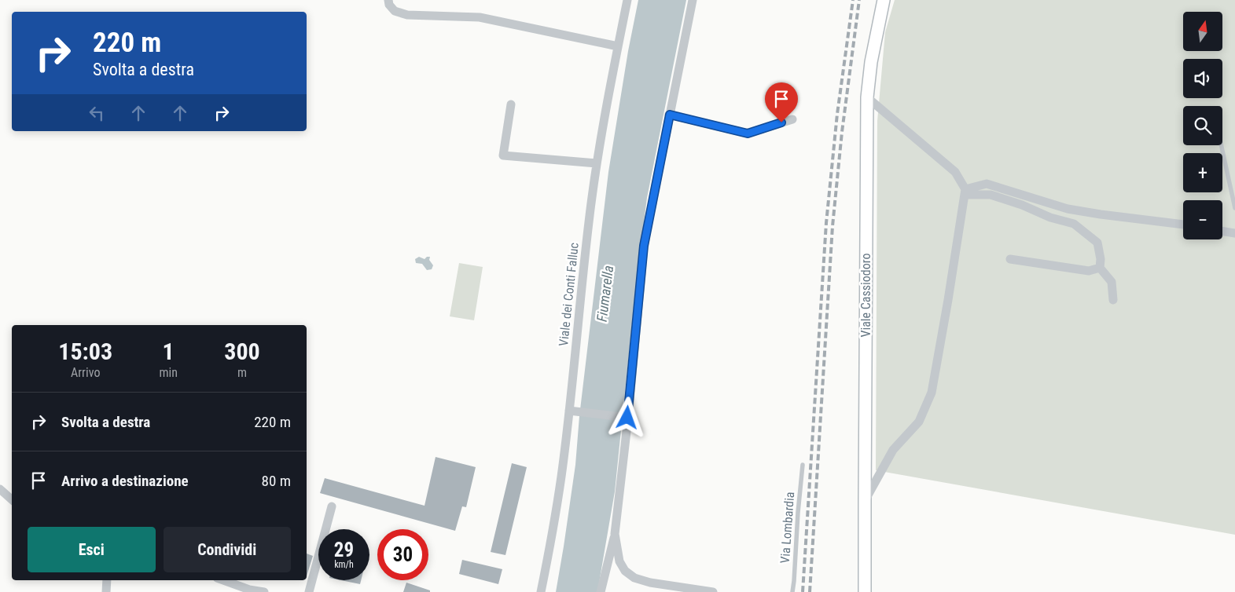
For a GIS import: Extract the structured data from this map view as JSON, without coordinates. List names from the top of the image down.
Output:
{
  "streets": {
    "main road": ["Viale Cassiodoro"],
    "street": ["Viale dei Conti Falluc"],
    "lane": ["Via Lombardia"]
  },
  "water": ["Fiumarella"],
  "north": "top",
  "page": {
    "map_buttons": ["+", "−"],
    "turn": ["220 m", "Svolta a destra"],
    "eta": [
      "15:03",
      "Arrivo",
      "1",
      "min",
      "300",
      "m"
    ],
    "list": [
      {
        "name": "Svolta a destra",
        "value": "220 m"
      },
      {
        "name": "Arrivo a destinazione",
        "value": "80 m"
      }
    ],
    "buttons": ["Esci", "Condividi"],
    "speed": "29 km/h",
    "limit": "30"
  }
}
